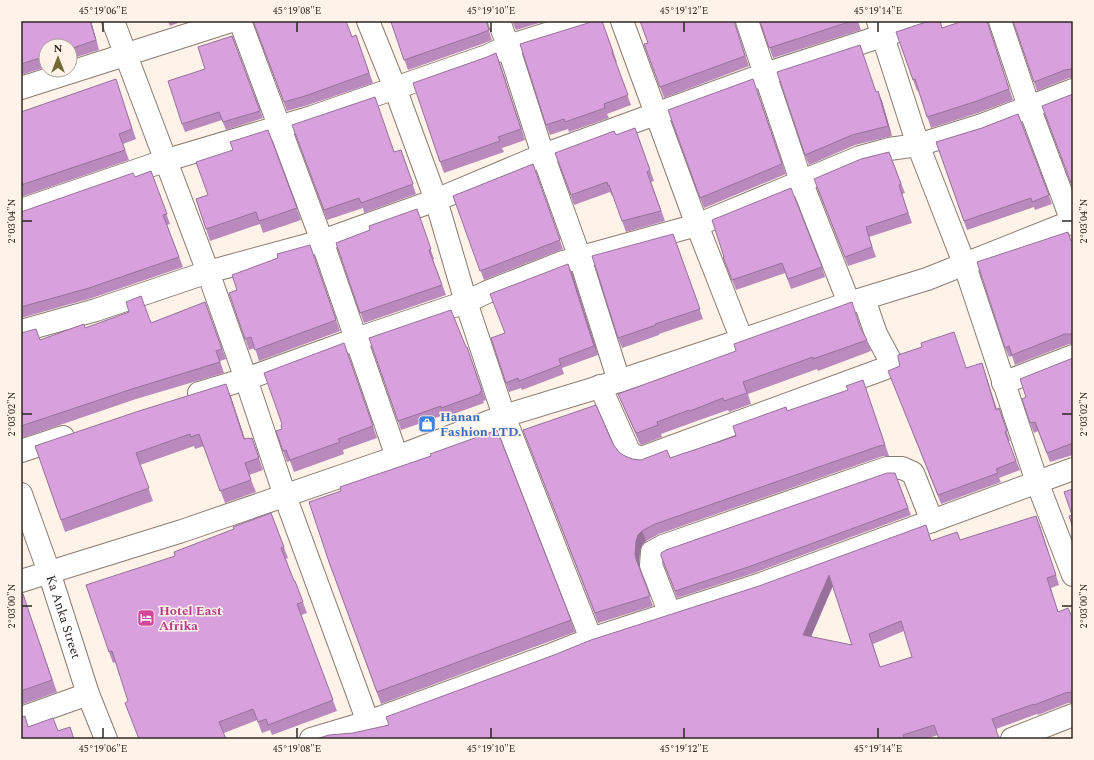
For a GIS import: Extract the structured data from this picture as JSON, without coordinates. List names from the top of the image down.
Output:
{
  "streets": {
    "street": ["Ka Anka Street"]
  },
  "places": {
    "shop": ["Hanan Fashion LTD."],
    "hotel": ["Hotel East Afrika"]
  },
  "north": "top",
  "coordinates": [
    "45°19'06\"E",
    "45°19'08\"E",
    "45°19'10\"E",
    "45°19'12\"E",
    "45°19'14\"E",
    "2°03'04\"N",
    "2°03'02\"N",
    "2°03'00\"N"
  ]
}
